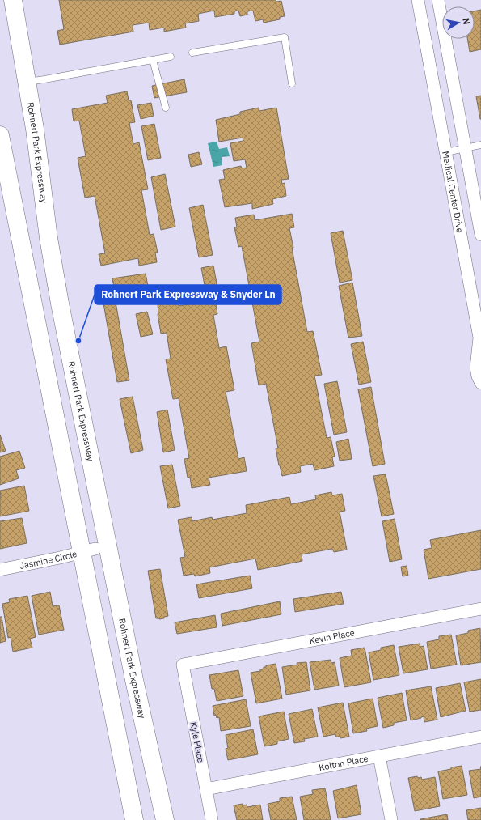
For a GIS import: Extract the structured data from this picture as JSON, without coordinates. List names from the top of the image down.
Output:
{
  "streets": {
    "main road": ["Rohnert Park Expressway"],
    "street": [
      "Medical Center Drive",
      "Jasmine Circle",
      "Kevin Place",
      "Kyle Place",
      "Kolton Place"
    ]
  },
  "crossings": [
    ["Kevin Place", "Kyle Place"],
    ["Kyle Place", "Kolton Place"]
  ],
  "places": ["Rohnert Park Expressway & Snyder Ln"],
  "north": "right"
}
